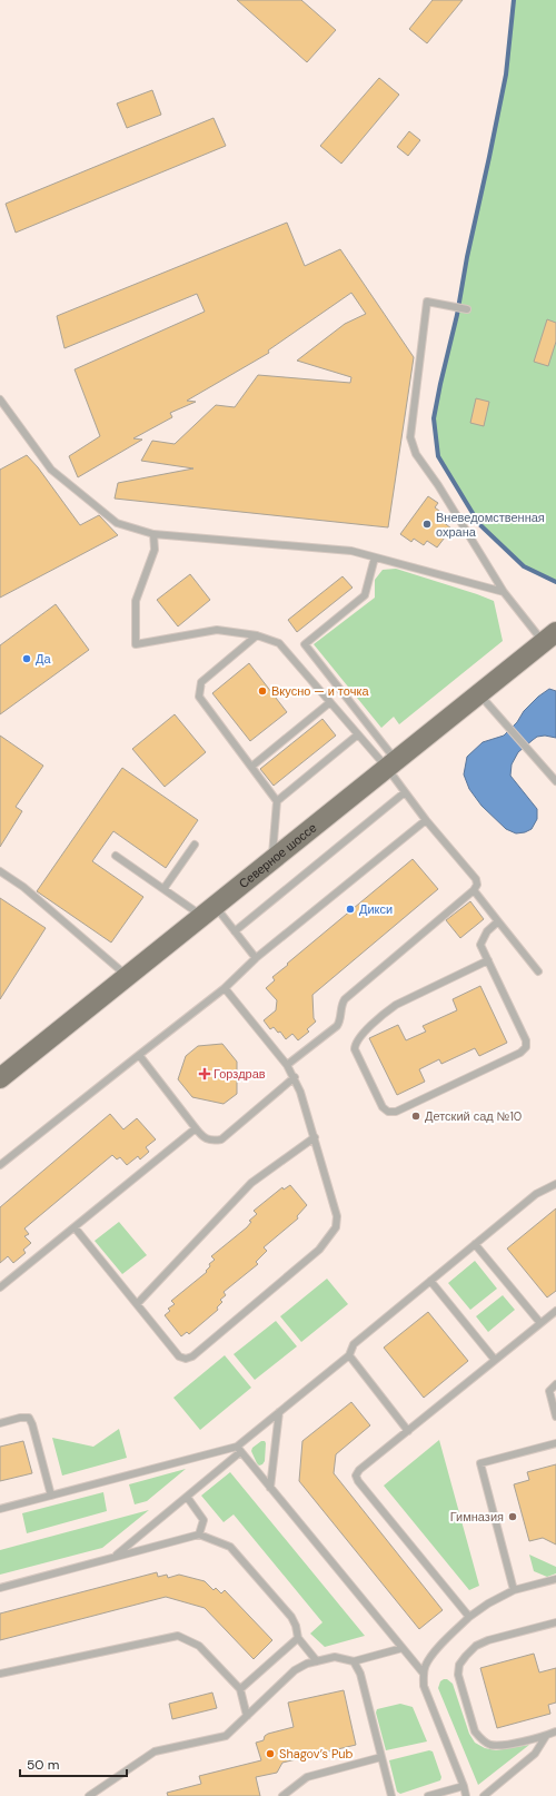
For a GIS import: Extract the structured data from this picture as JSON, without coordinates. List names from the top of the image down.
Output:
{
  "streets": {
    "main road": ["Северное шоссе"]
  },
  "places": {
    "other": [
      "Вневедомственная охрана",
      "Да",
      "Вкусно — и точка",
      "Дикси",
      "Детский сад №10",
      "Гимназия",
      "Shagov’s Pub"
    ],
    "health": ["Горздрав"]
  },
  "scale_bar": "50 m"
}
